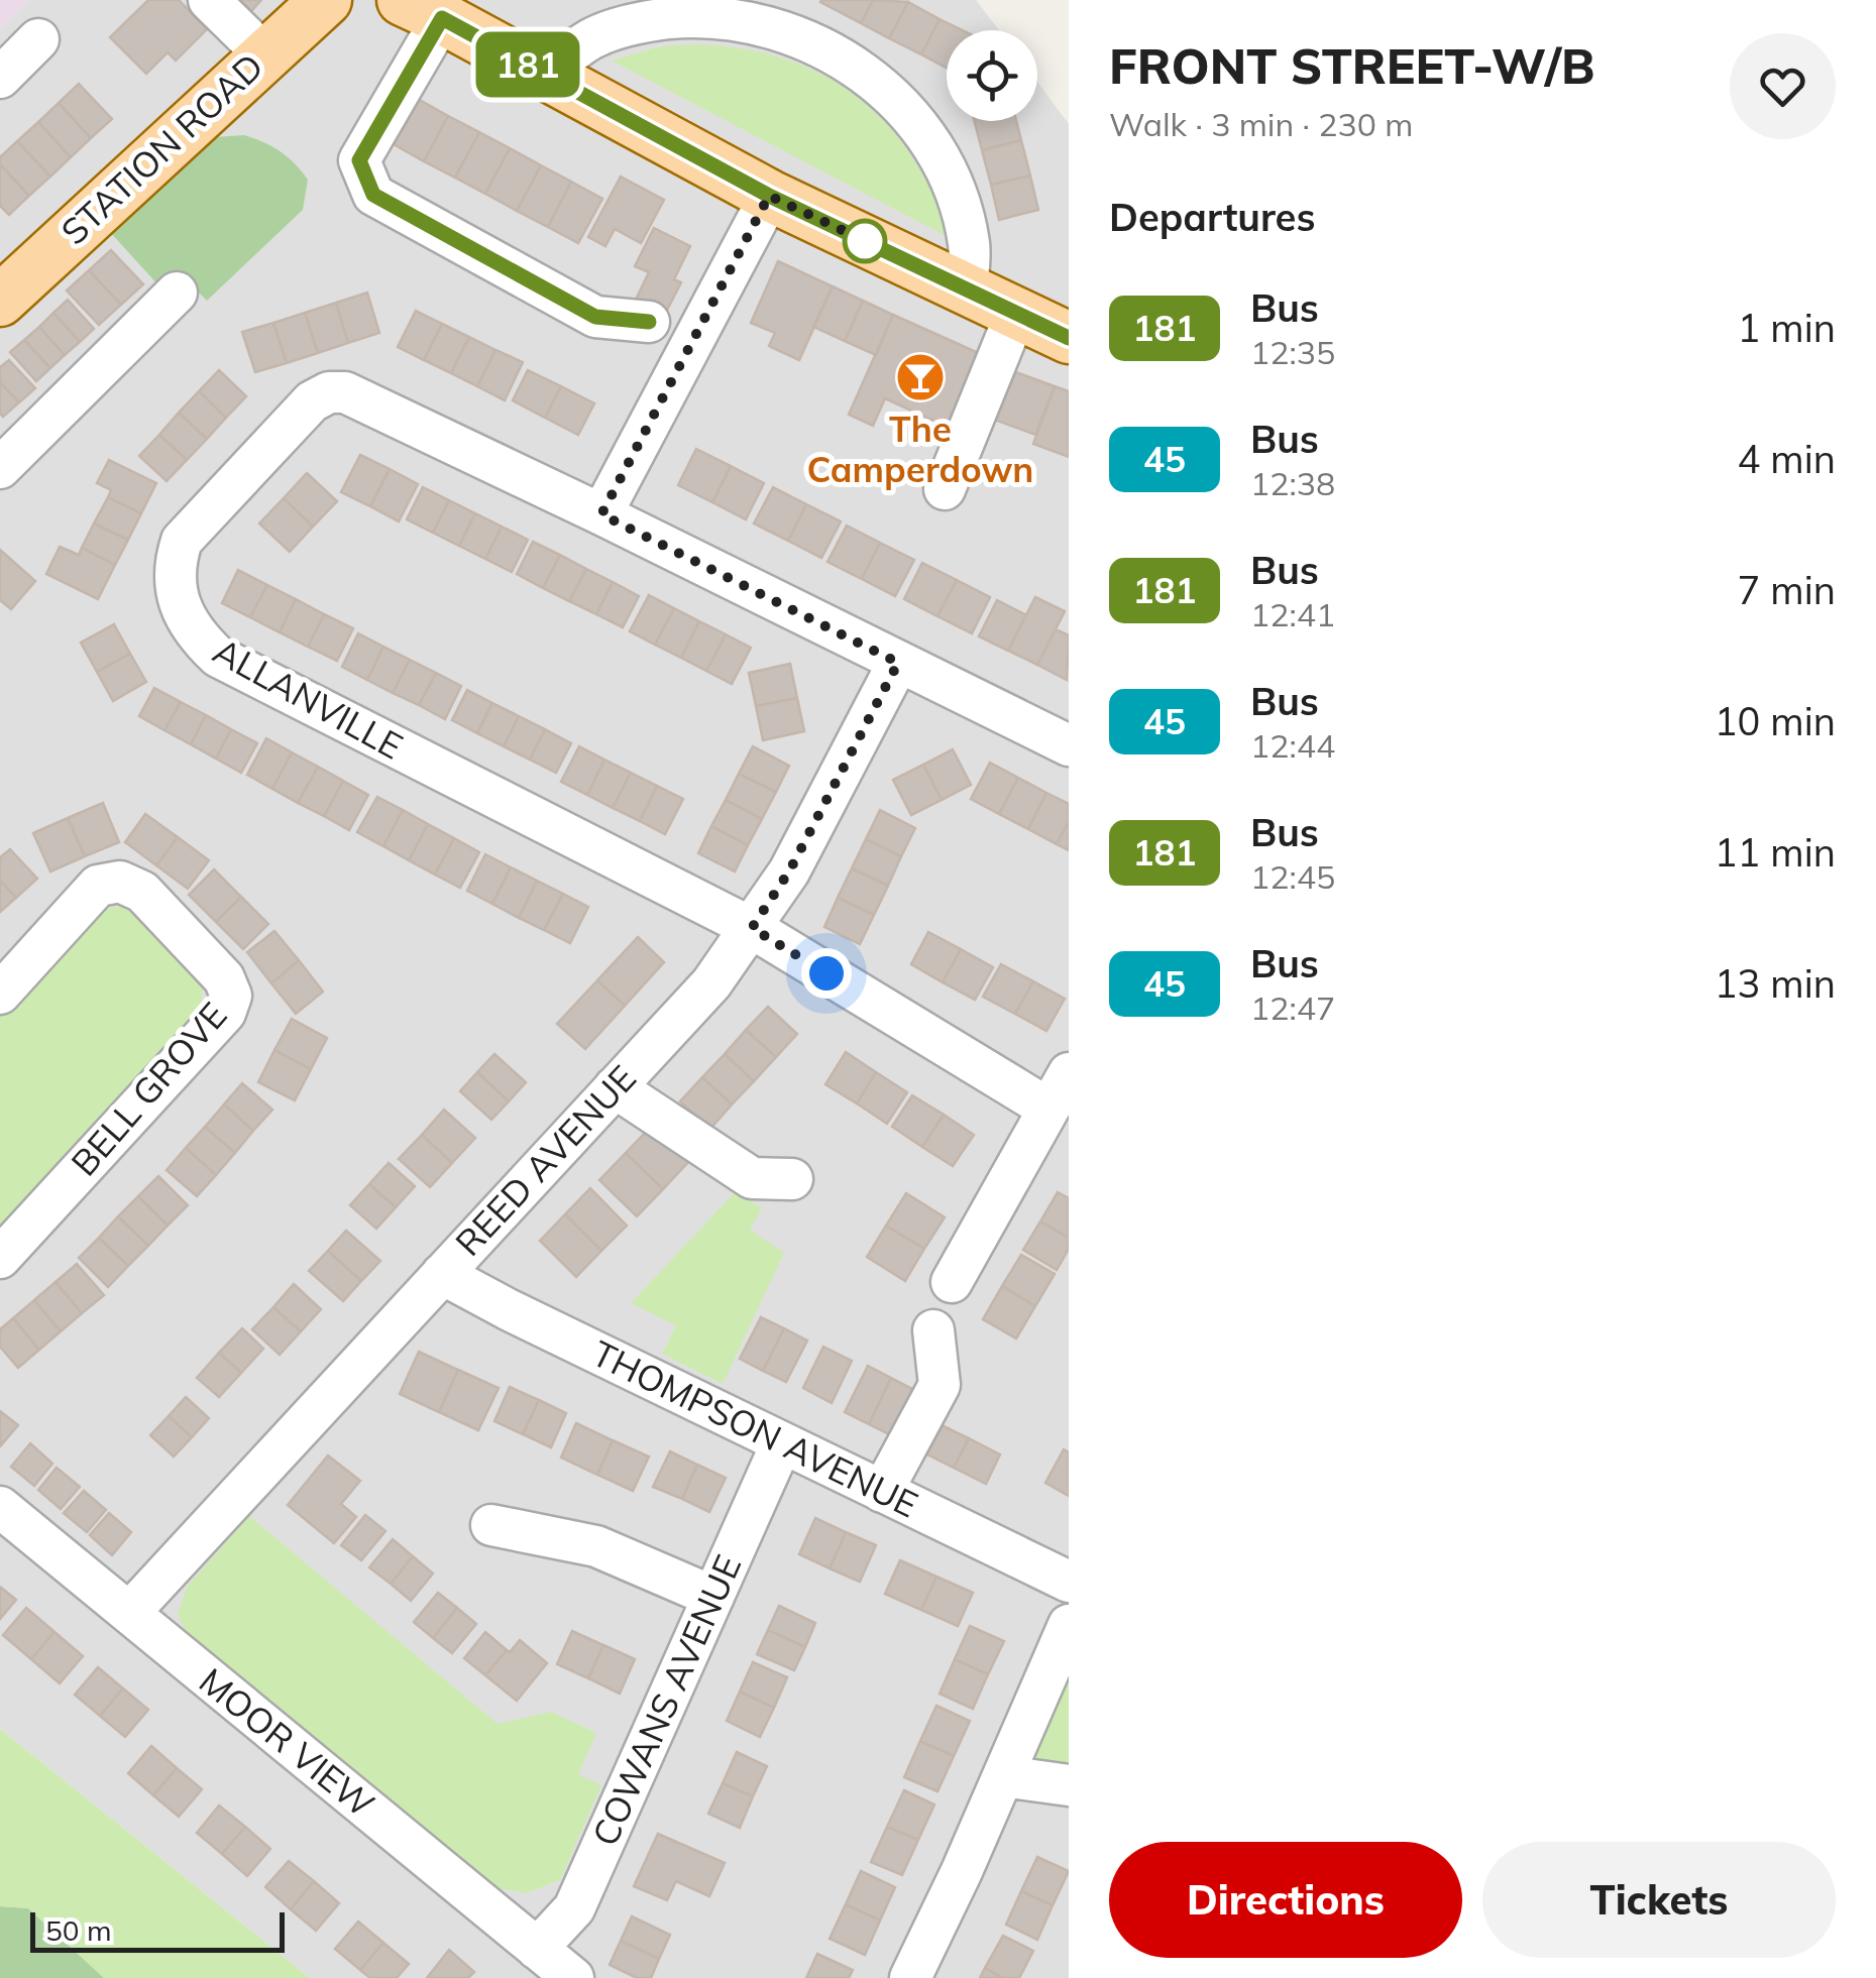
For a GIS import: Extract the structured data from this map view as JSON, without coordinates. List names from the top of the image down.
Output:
{
  "streets": {
    "main road": ["STATION ROAD"],
    "street": [
      "ALLANVILLE",
      "BELL GROVE",
      "REED AVENUE",
      "THOMPSON AVENUE",
      "COWANS AVENUE",
      "MOOR VIEW"
    ]
  },
  "crossings": [
    ["ALLANVILLE", "REED AVENUE"],
    ["REED AVENUE", "THOMPSON AVENUE"],
    ["REED AVENUE", "MOOR VIEW"],
    ["THOMPSON AVENUE", "COWANS AVENUE"],
    ["COWANS AVENUE", "MOOR VIEW"]
  ],
  "places": {
    "bar": ["The Camperdown"]
  },
  "lines": ["bus line 181"],
  "scale_bar": "50 m",
  "page": {
    "on_map": "181",
    "heading": [
      ["FRONT STREET-W/B", "Walk · 3 min · 230 m"],
      "Departures"
    ],
    "list": [
      {
        "mark": "181",
        "name": "Bus",
        "note": "12:35",
        "value": "1 min"
      },
      {
        "mark": "45",
        "name": "Bus",
        "note": "12:38",
        "value": "4 min"
      },
      {
        "mark": "181",
        "name": "Bus",
        "note": "12:41",
        "value": "7 min"
      },
      {
        "mark": "45",
        "name": "Bus",
        "note": "12:44",
        "value": "10 min"
      },
      {
        "mark": "181",
        "name": "Bus",
        "note": "12:45",
        "value": "11 min"
      },
      {
        "mark": "45",
        "name": "Bus",
        "note": "12:47",
        "value": "13 min"
      }
    ],
    "buttons": ["Directions", "Tickets"],
    "scale": "50 m"
  }
}
